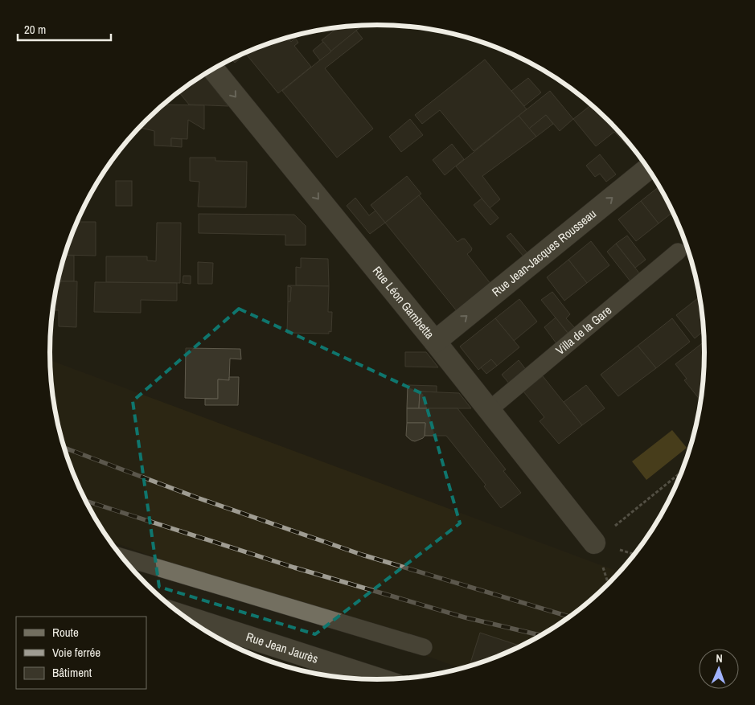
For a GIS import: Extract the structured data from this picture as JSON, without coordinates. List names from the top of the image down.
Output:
{
  "streets": {
    "street": ["Rue Jean-Jacques Rousseau", "Rue Léon Gambetta", "Rue Jean Jaurès"],
    "lane": ["Villa de la Gare"]
  },
  "crossings": [
    ["Rue Jean-Jacques Rousseau", "Rue Léon Gambetta"],
    ["Rue Léon Gambetta", "Villa de la Gare"]
  ],
  "one_way": ["Rue Jean-Jacques Rousseau", "Rue Léon Gambetta"],
  "legend": ["Route", "Voie ferrée", "Bâtiment"],
  "scale_bar": "20 m",
  "north": "top"
}
